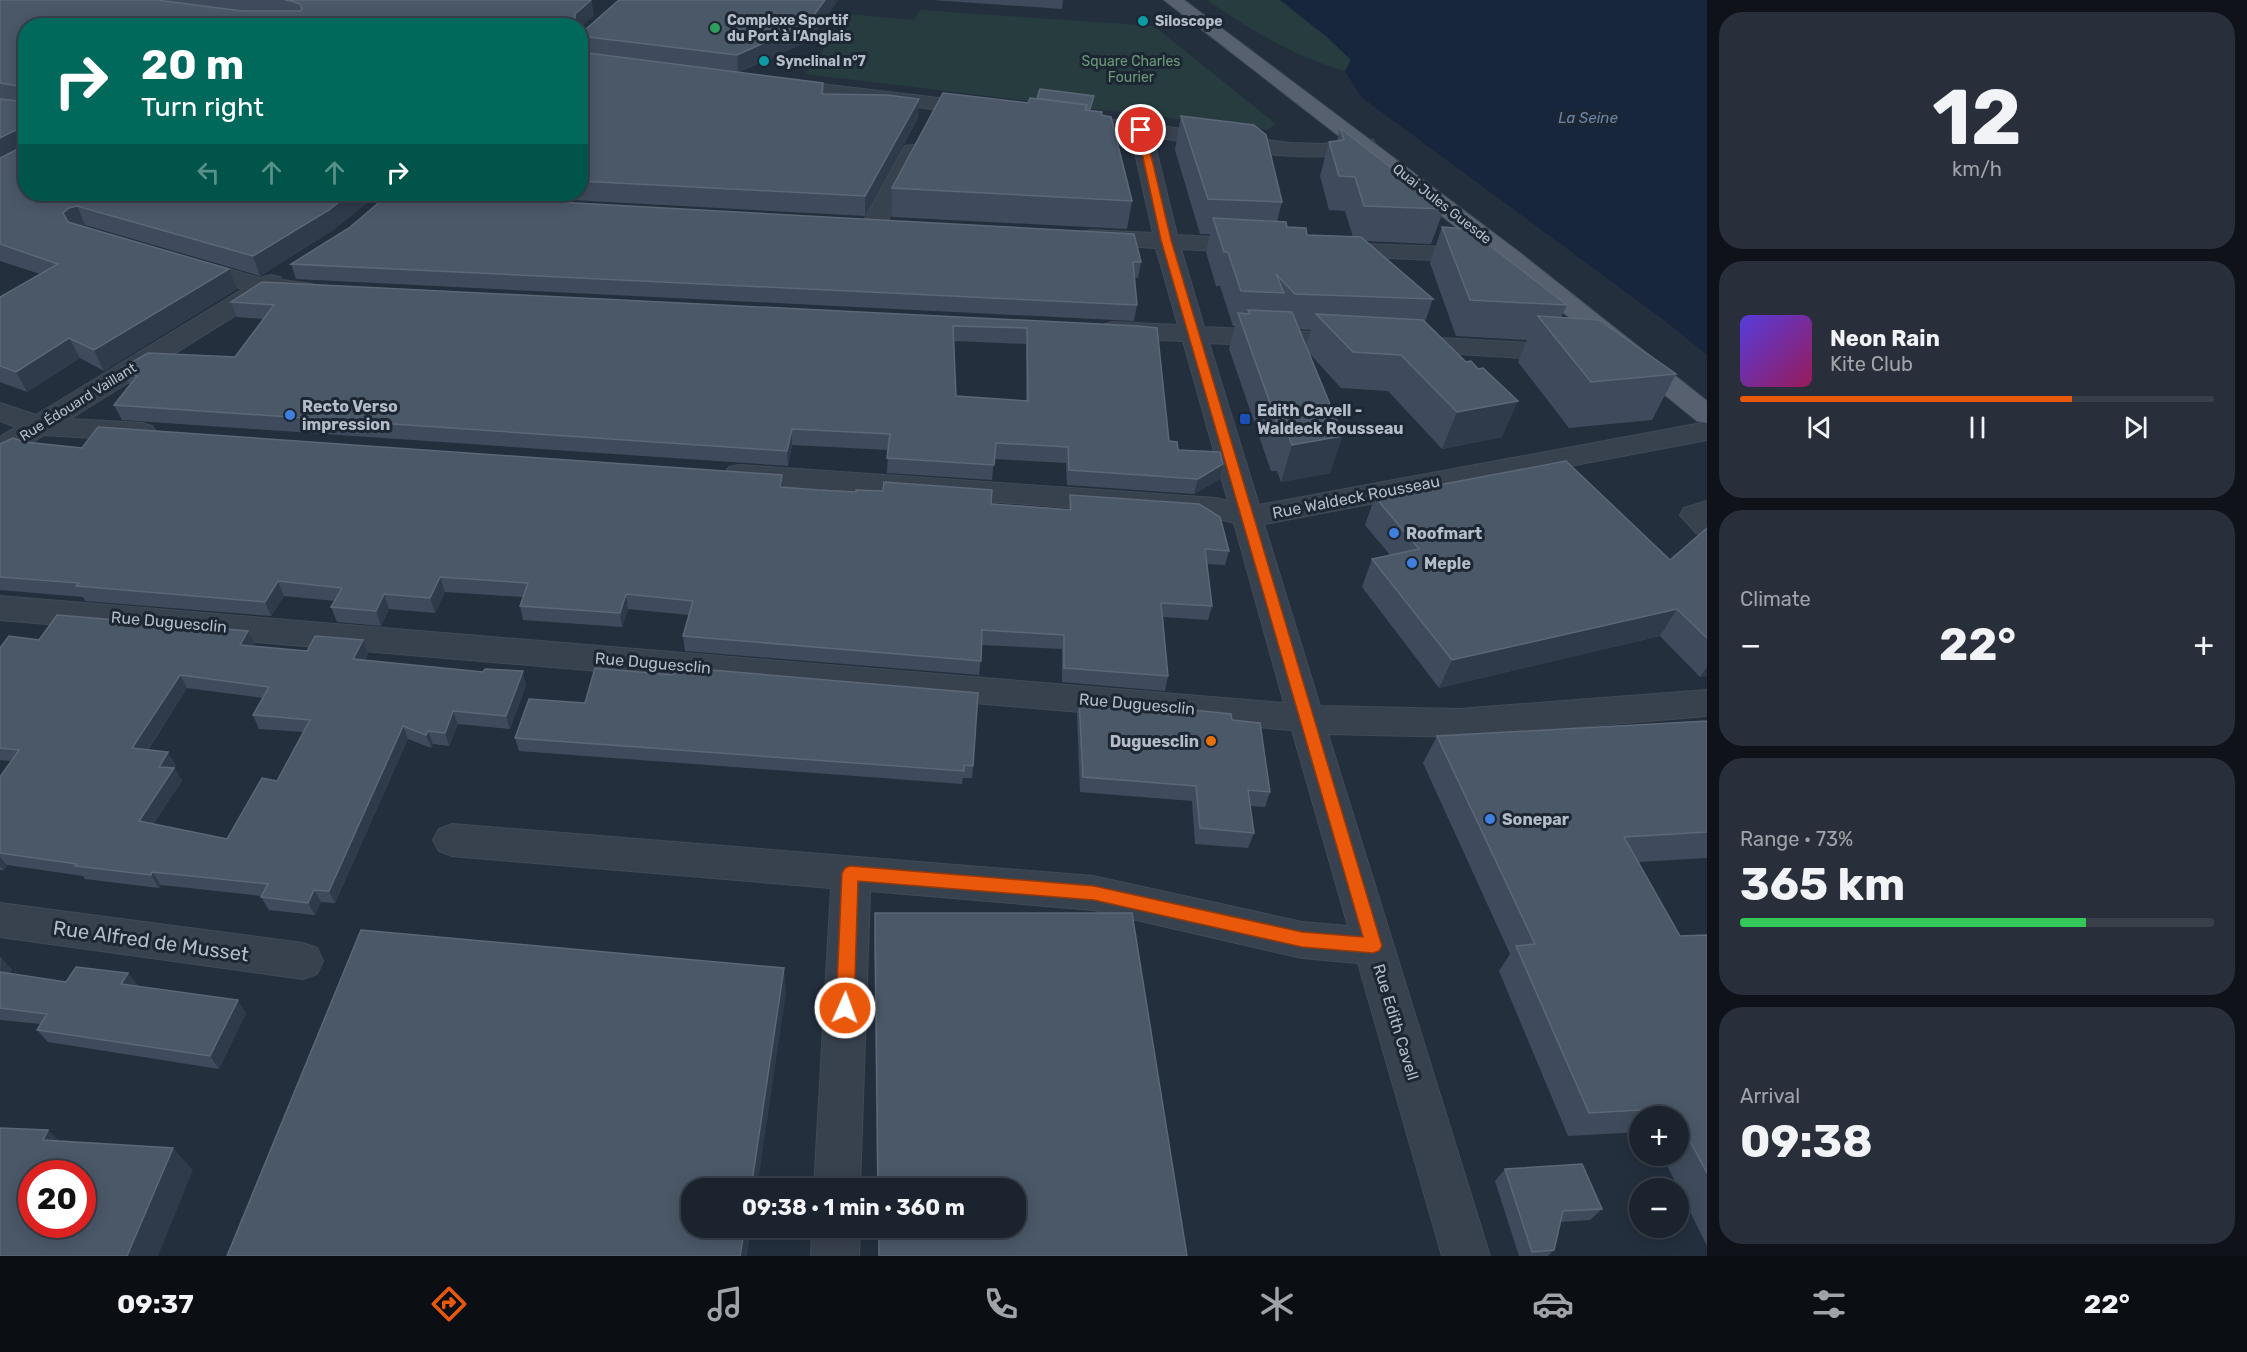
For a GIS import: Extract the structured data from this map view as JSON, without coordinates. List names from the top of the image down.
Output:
{
  "streets": {
    "main road": ["Quai Jules Guesde"],
    "street": [
      "Rue Édouard Vaillant",
      "Rue Waldeck Rousseau",
      "Rue Duguesclin",
      "Rue Alfred de Musset",
      "Rue Edith Cavell"
    ]
  },
  "crossings": [
    ["Rue Waldeck Rousseau", "Rue Edith Cavell"],
    ["Rue Duguesclin", "Rue Edith Cavell"]
  ],
  "water": ["La Seine"],
  "parks": ["Square Charles Fourier"],
  "places": {
    "other": [
      "Siloscope",
      "Complexe Sportif du Port à l’Anglais",
      "Synclinal n°7",
      "Recto Verso impression",
      "Roofmart",
      "Meple",
      "Duguesclin",
      "Sonepar"
    ],
    "transit": ["Edith Cavell - Waldeck Rousseau"]
  },
  "page": {
    "tile": [
      ["12", "km/h"],
      "Climate",
      ["Range · 73%", "365 km"],
      ["Arrival", "09:38"]
    ],
    "turn": ["20 m", "Turn right"],
    "song": ["Neon Rain", "Kite Club"],
    "heat": ["−", "22°", "+"],
    "map_buttons": ["+", "−"],
    "limit": "20",
    "trip": "09:38 · 1 min · 360 m",
    "tabs": ["09:37", "22°"]
  }
}
